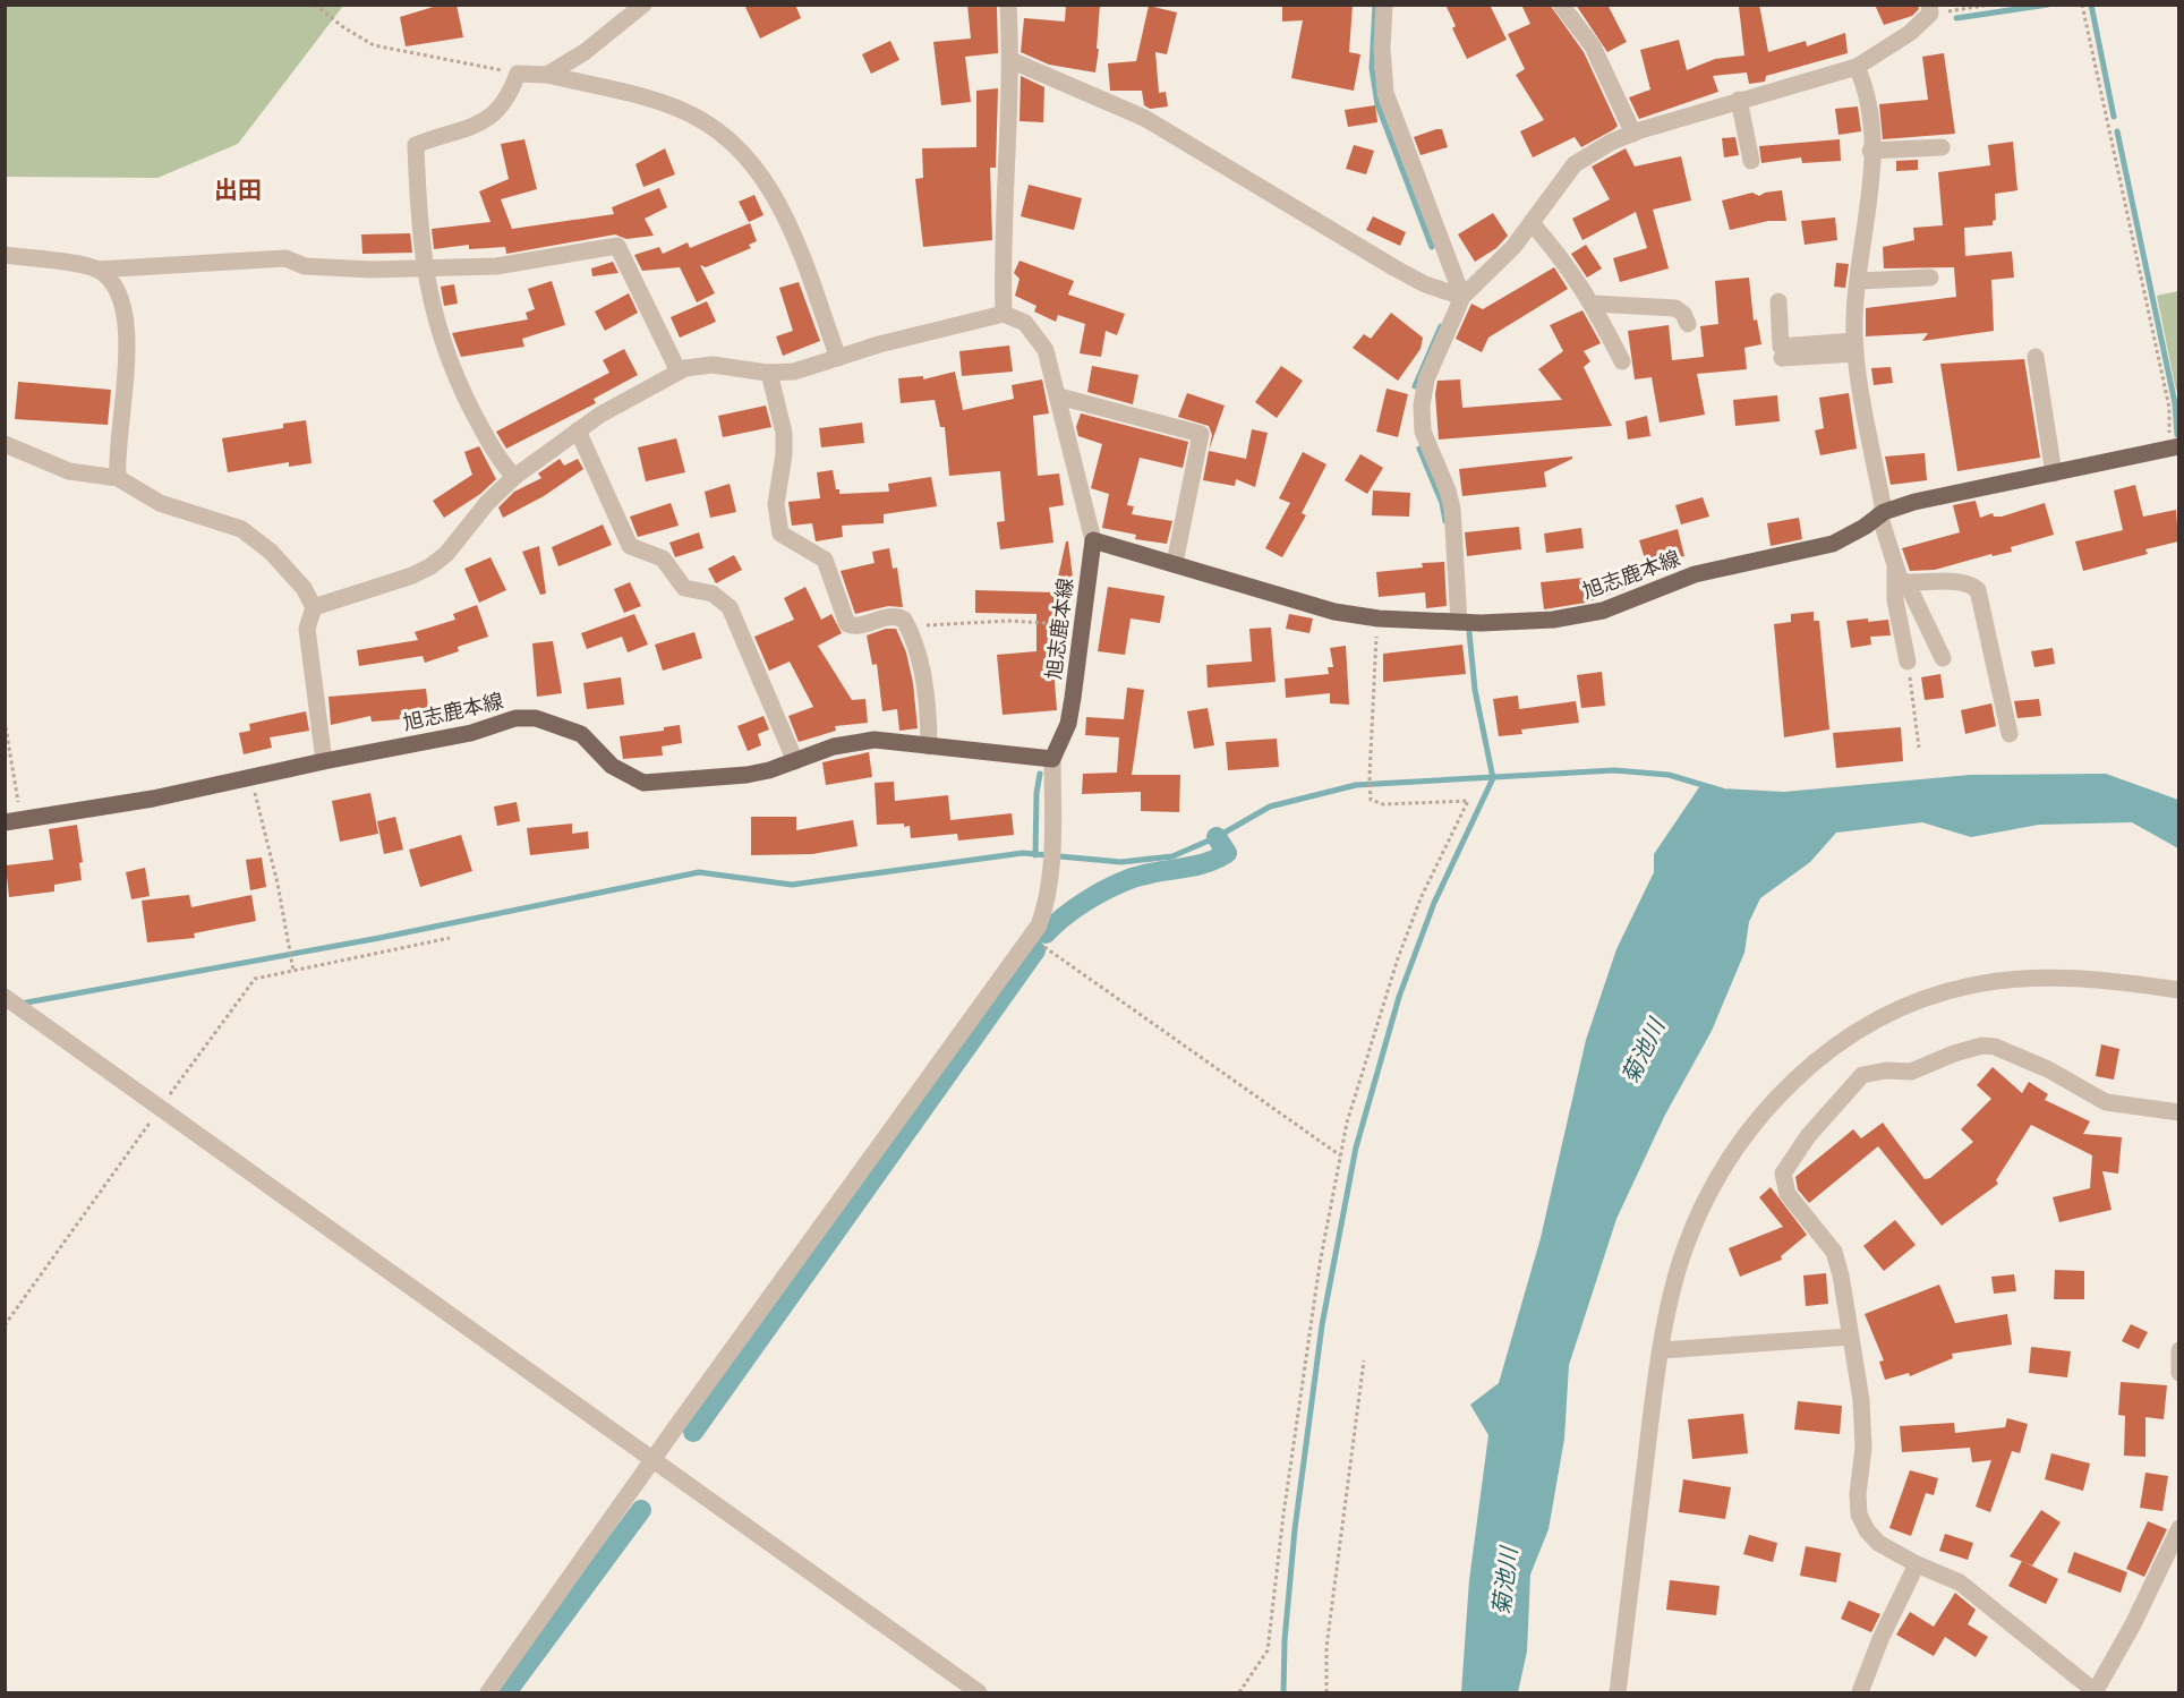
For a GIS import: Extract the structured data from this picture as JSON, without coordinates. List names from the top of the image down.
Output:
{
  "streets": {
    "main road": ["旭志鹿本線"]
  },
  "districts": ["出田"],
  "water": ["菊池川"]
}
